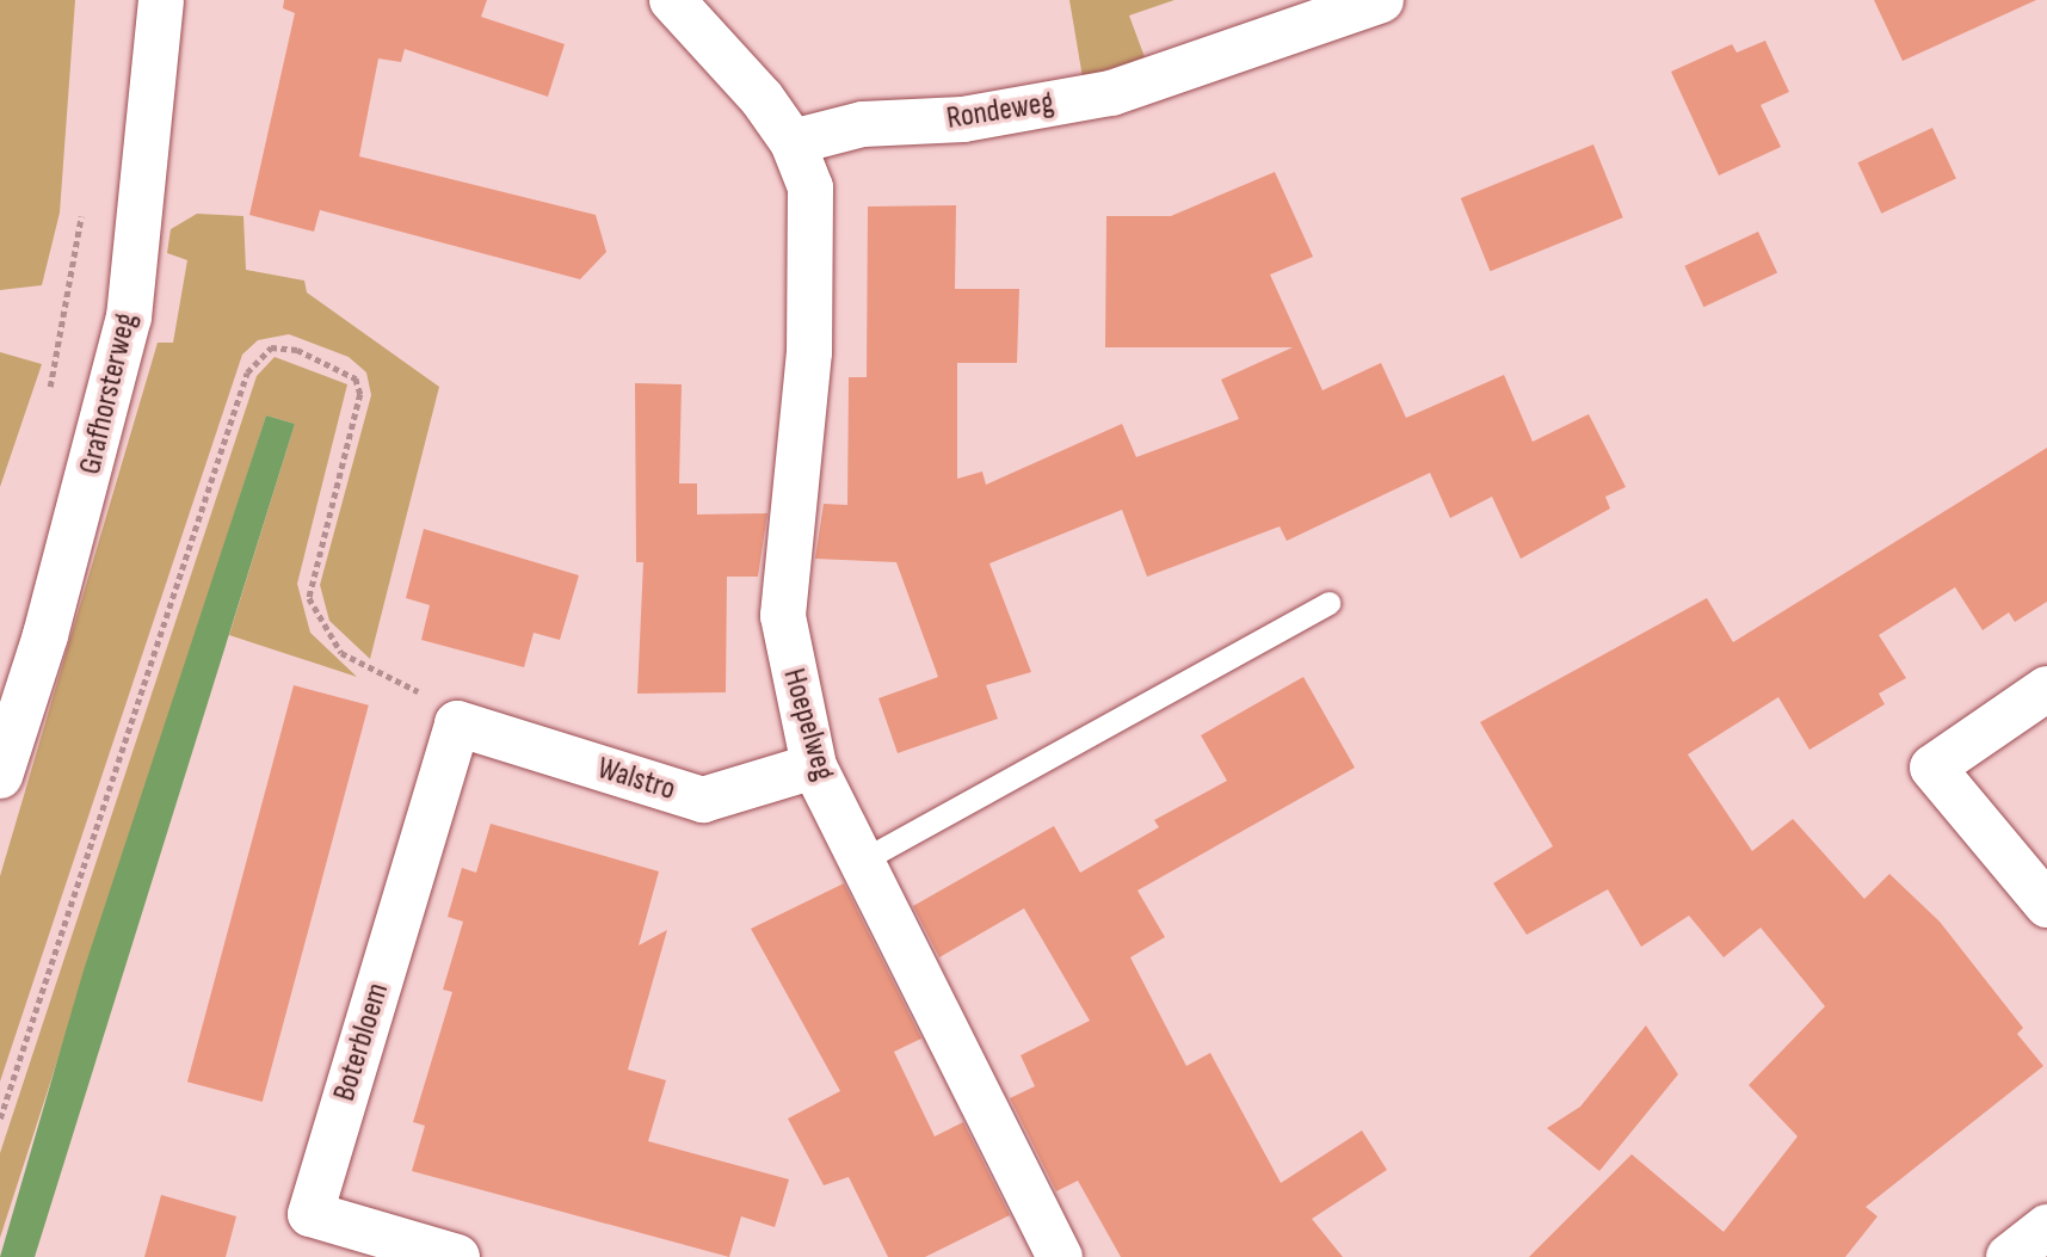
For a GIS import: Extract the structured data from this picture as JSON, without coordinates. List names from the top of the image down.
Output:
{
  "streets": {
    "street": [
      "Rondeweg",
      "Grafhorsterweg",
      "Hoepelweg",
      "Walstro",
      "Boterbloem"
    ]
  },
  "crossings": [
    ["Rondeweg", "Hoepelweg"],
    ["Hoepelweg", "Walstro"],
    ["Walstro", "Boterbloem"]
  ]
}
